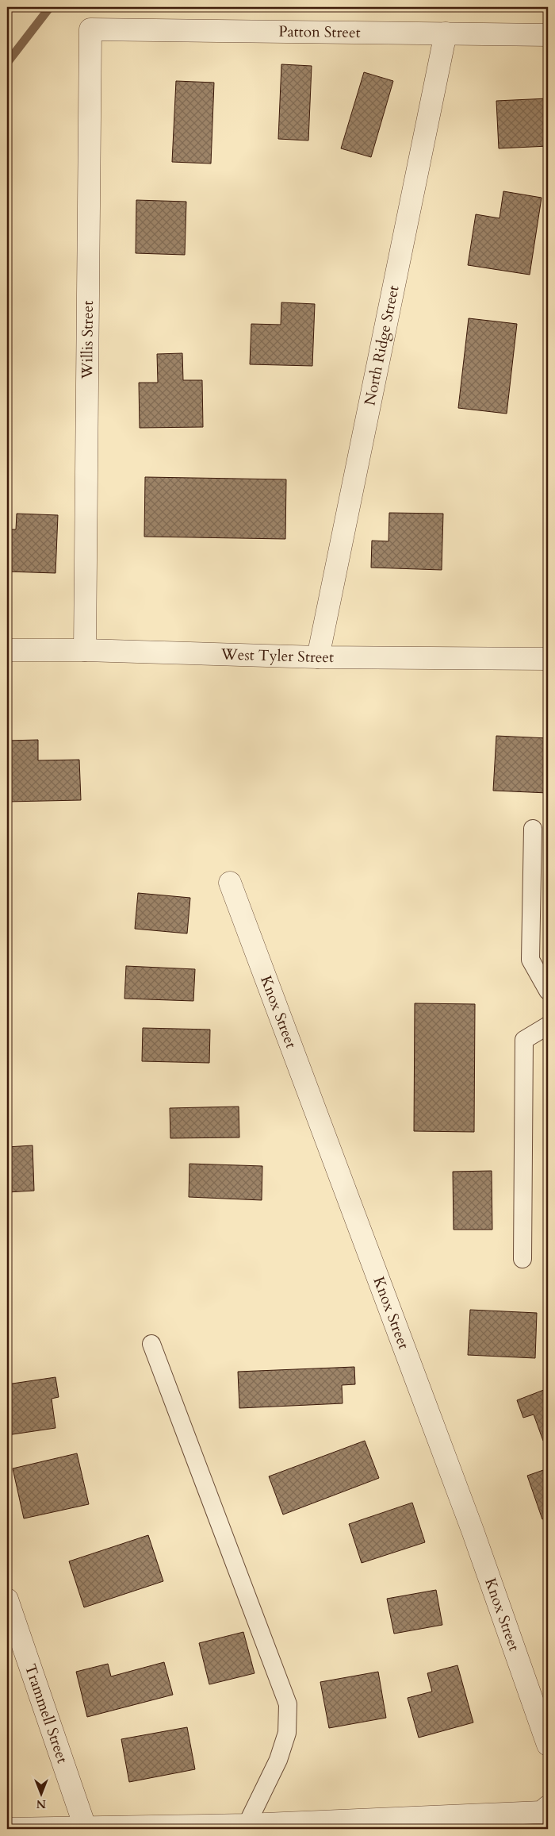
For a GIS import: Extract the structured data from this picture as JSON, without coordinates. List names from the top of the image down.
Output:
{
  "streets": {
    "street": [
      "Patton Street",
      "Willis Street",
      "North Ridge Street",
      "West Tyler Street",
      "Knox Street",
      "Trammell Street"
    ]
  },
  "crossings": [
    ["Patton Street", "Willis Street"],
    ["Patton Street", "North Ridge Street"],
    ["Willis Street", "West Tyler Street"],
    ["North Ridge Street", "West Tyler Street"]
  ],
  "north": "bottom"
}
